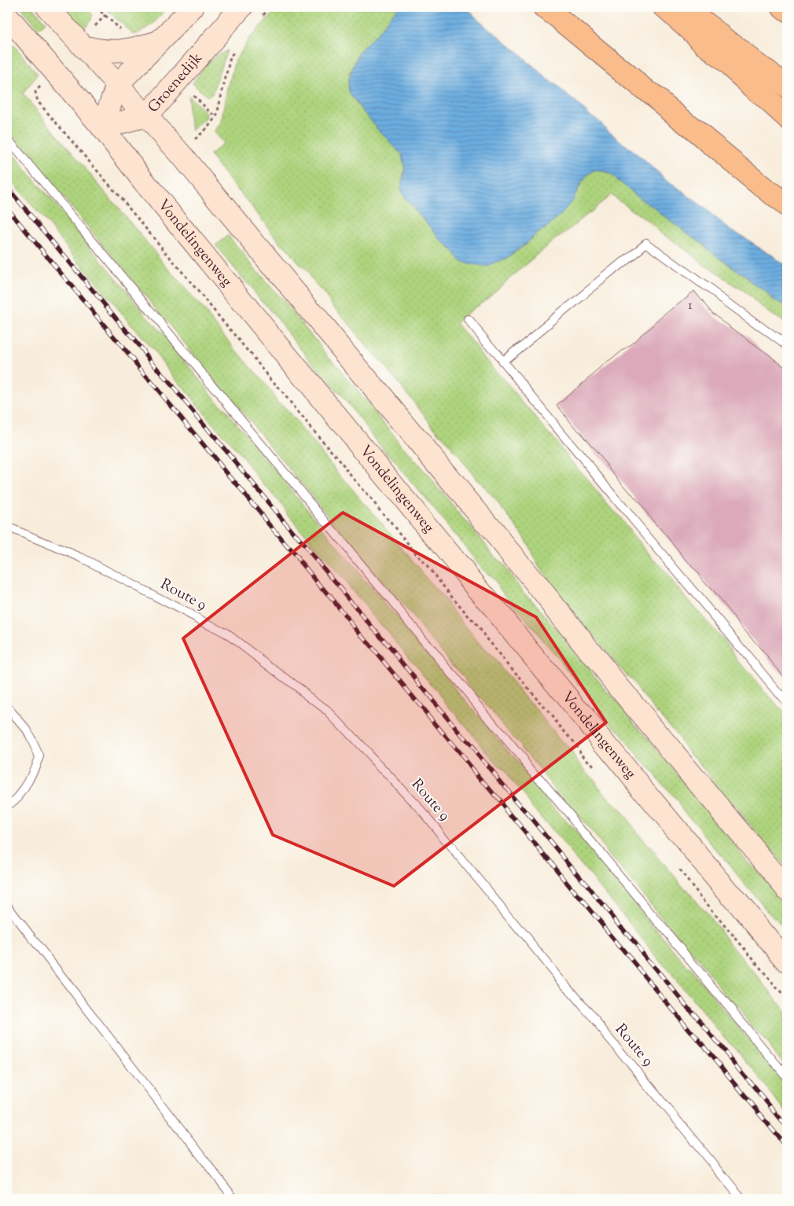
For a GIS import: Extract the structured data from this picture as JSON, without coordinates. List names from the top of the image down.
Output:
{
  "streets": {
    "main road": ["Groenedijk", "Vondelingenweg"],
    "lane": ["Route 9"]
  },
  "crossings": [
    ["Groenedijk", "Vondelingenweg"]
  ],
  "house_numbers": ["1"]
}
